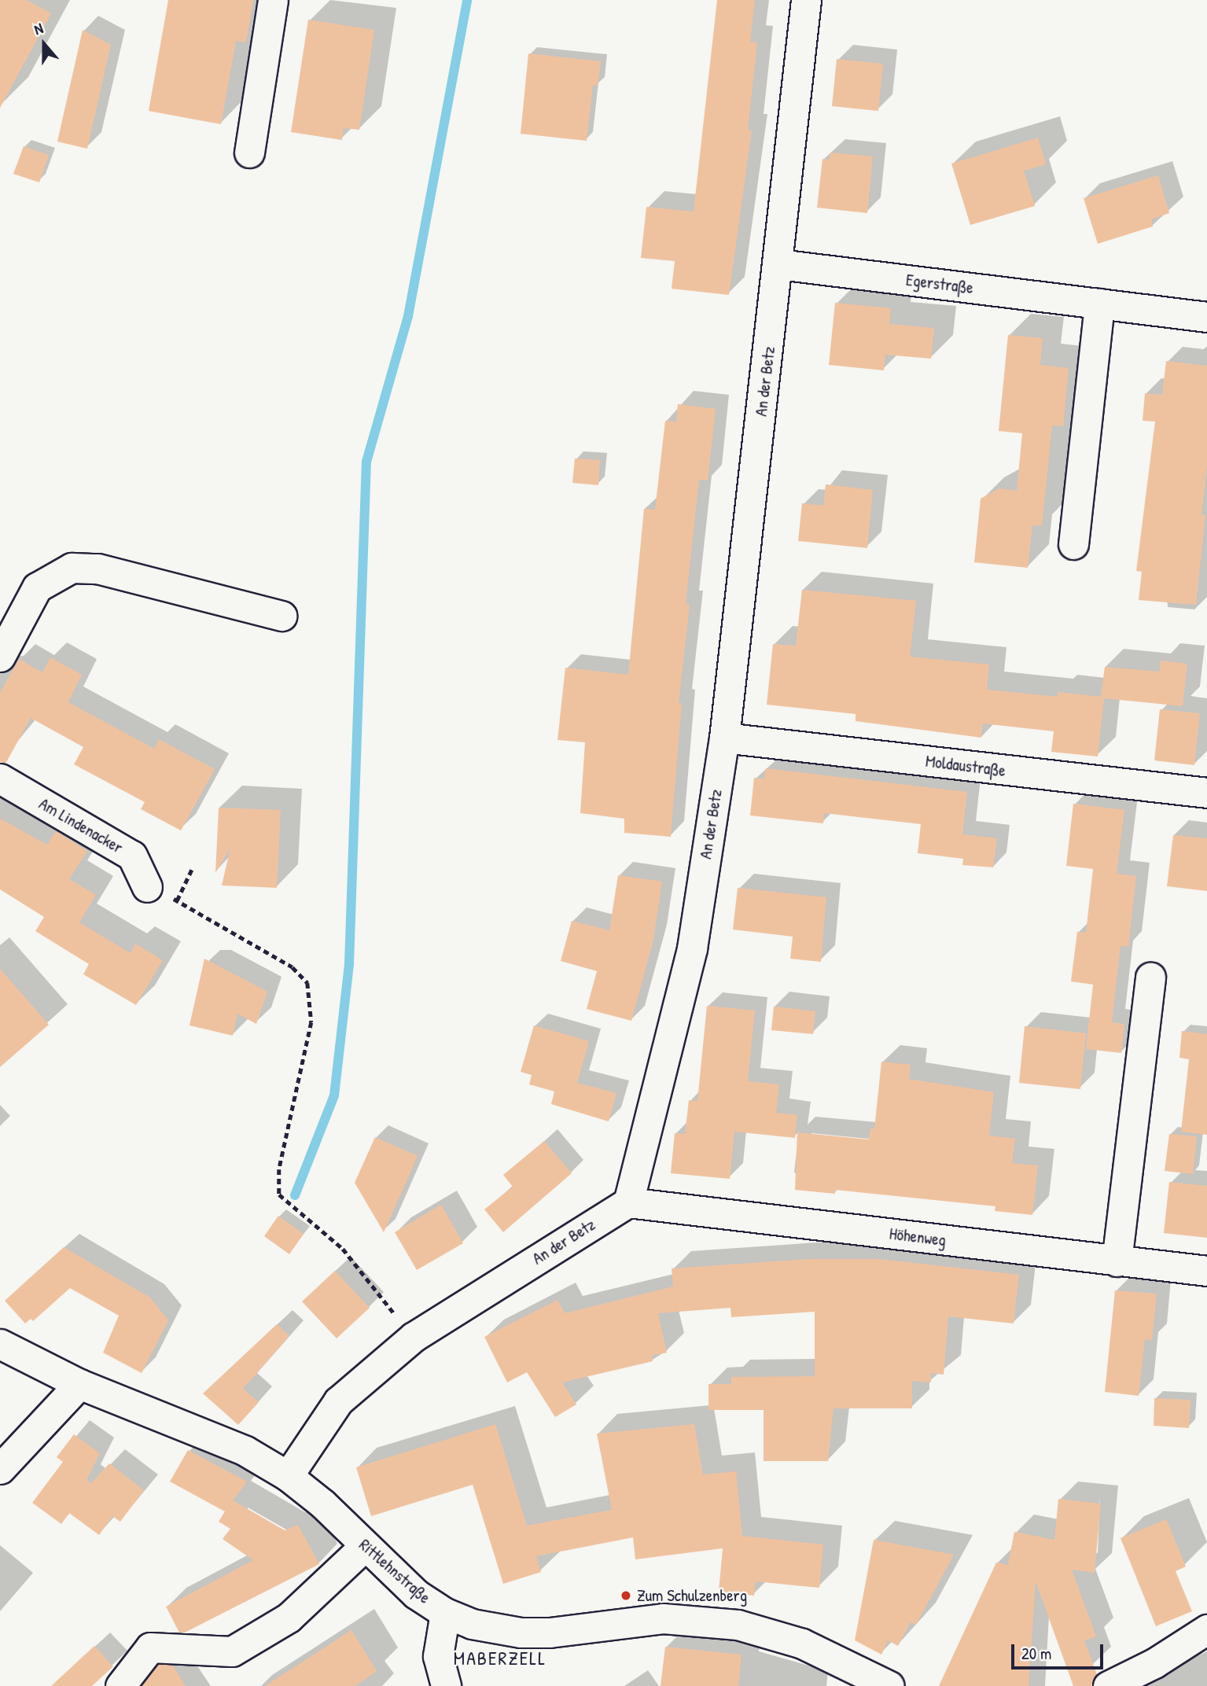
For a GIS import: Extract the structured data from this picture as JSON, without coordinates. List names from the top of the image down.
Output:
{
  "streets": {
    "street": [
      "Egerstraße",
      "An der Betz",
      "Moldaustraße",
      "Am Lindenacker",
      "Höhenweg",
      "Rittlehnstraße"
    ]
  },
  "crossings": [
    ["Egerstraße", "An der Betz"],
    ["An der Betz", "Moldaustraße"],
    ["An der Betz", "Höhenweg"],
    ["An der Betz", "Rittlehnstraße"]
  ],
  "districts": ["MABERZELL"],
  "places": ["Zum Schulzenberg"],
  "scale_bar": "20 m",
  "north": "top"
}
